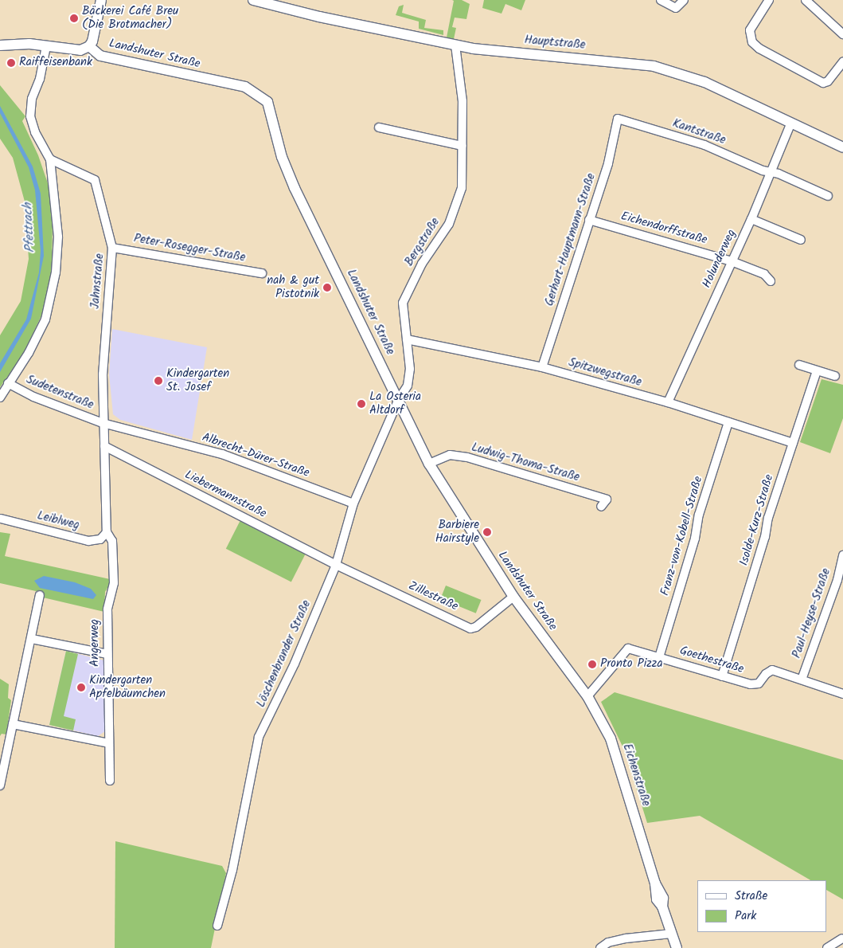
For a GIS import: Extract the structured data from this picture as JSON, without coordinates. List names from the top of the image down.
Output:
{
  "streets": {
    "street": [
      "Hauptstraße",
      "Landshuter Straße",
      "Kantstraße",
      "Eichendorffstraße",
      "Gerhart-Hauptmann-Straße",
      "Bergstraße",
      "Peter-Rosegger-Straße",
      "Holunderweg",
      "Jahnstraße",
      "Spitzwegstraße",
      "Sudetenstraße",
      "Albrecht-Dürer-Straße",
      "Ludwig-Thoma-Straße",
      "Liebermannstraße",
      "Isolde-Kurz-Straße",
      "Leiblweg",
      "Franz-von-Kobell-Straße",
      "Zillestraße",
      "Paul-Heyse-Straße",
      "Angerweg",
      "Löschenbrander Straße",
      "Goethestraße",
      "Eichenstraße"
    ]
  },
  "crossings": [
    ["Hauptstraße", "Bergstraße"],
    ["Hauptstraße", "Holunderweg"],
    ["Landshuter Straße", "Bergstraße"],
    ["Landshuter Straße", "Ludwig-Thoma-Straße"],
    ["Landshuter Straße", "Zillestraße"],
    ["Landshuter Straße", "Löschenbrander Straße"],
    ["Landshuter Straße", "Eichenstraße"],
    ["Kantstraße", "Gerhart-Hauptmann-Straße"],
    ["Kantstraße", "Holunderweg"],
    ["Eichendorffstraße", "Gerhart-Hauptmann-Straße"],
    ["Eichendorffstraße", "Holunderweg"],
    ["Gerhart-Hauptmann-Straße", "Spitzwegstraße"],
    ["Bergstraße", "Spitzwegstraße"],
    ["Bergstraße", "Löschenbrander Straße"],
    ["Peter-Rosegger-Straße", "Jahnstraße"],
    ["Holunderweg", "Spitzwegstraße"],
    ["Jahnstraße", "Sudetenstraße"],
    ["Jahnstraße", "Albrecht-Dürer-Straße"],
    ["Jahnstraße", "Liebermannstraße"],
    ["Jahnstraße", "Leiblweg"],
    ["Jahnstraße", "Angerweg"],
    ["Spitzwegstraße", "Isolde-Kurz-Straße"],
    ["Spitzwegstraße", "Franz-von-Kobell-Straße"],
    ["Sudetenstraße", "Albrecht-Dürer-Straße"],
    ["Albrecht-Dürer-Straße", "Löschenbrander Straße"],
    ["Liebermannstraße", "Zillestraße"],
    ["Liebermannstraße", "Löschenbrander Straße"],
    ["Isolde-Kurz-Straße", "Goethestraße"],
    ["Leiblweg", "Angerweg"],
    ["Franz-von-Kobell-Straße", "Goethestraße"],
    ["Zillestraße", "Löschenbrander Straße"],
    ["Paul-Heyse-Straße", "Goethestraße"],
    ["Goethestraße", "Eichenstraße"]
  ],
  "water": ["Pfettrach"],
  "places": [
    "Bäckerei Café Breu (Die Brotmacher)",
    "Raiffeisenbank",
    "nah & gut Pistotnik",
    "Kindergarten St. Josef",
    "La Osteria Altdorf",
    "Barbiere Hairstyle",
    "Pronto Pizza",
    "Kindergarten Apfelbäumchen"
  ],
  "legend": ["Straße", "Park"]
}
